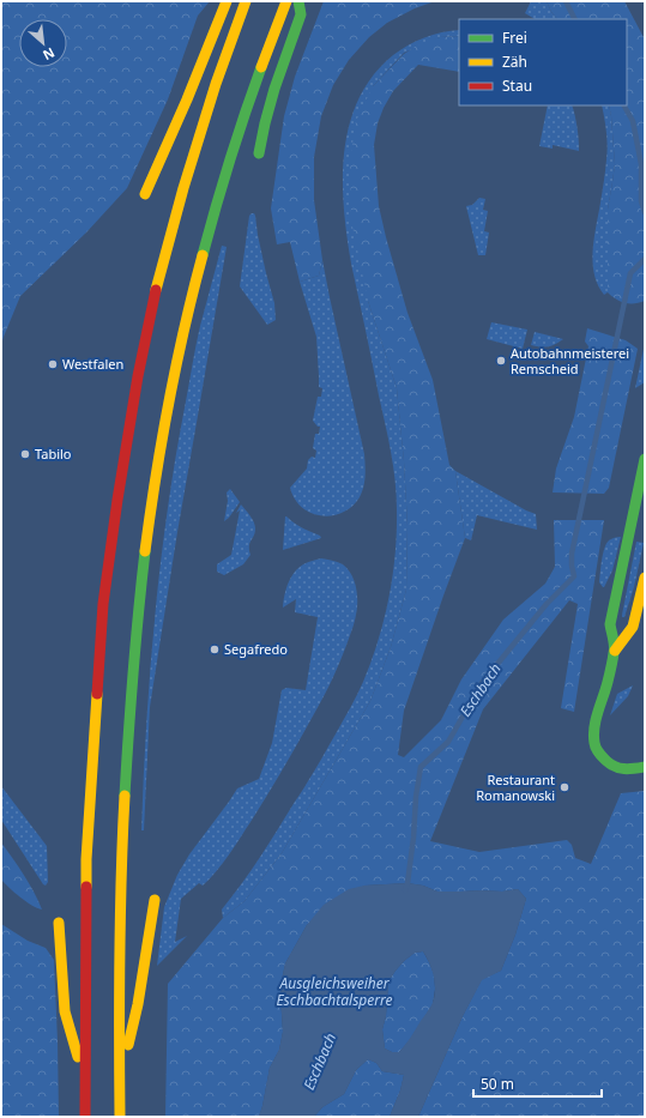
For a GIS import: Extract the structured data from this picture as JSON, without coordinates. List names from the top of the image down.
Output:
{
  "water": ["Eschbach", "Ausgleichsweiher Eschbachtalsperre"],
  "places": [
    "Autobahnmeisterei Remscheid",
    "Westfalen",
    "Tabilo",
    "Segafredo",
    "Restaurant Romanowski"
  ],
  "legend": ["Frei", "Zäh", "Stau"],
  "scale_bar": "50 m",
  "north": "bottom right"
}
